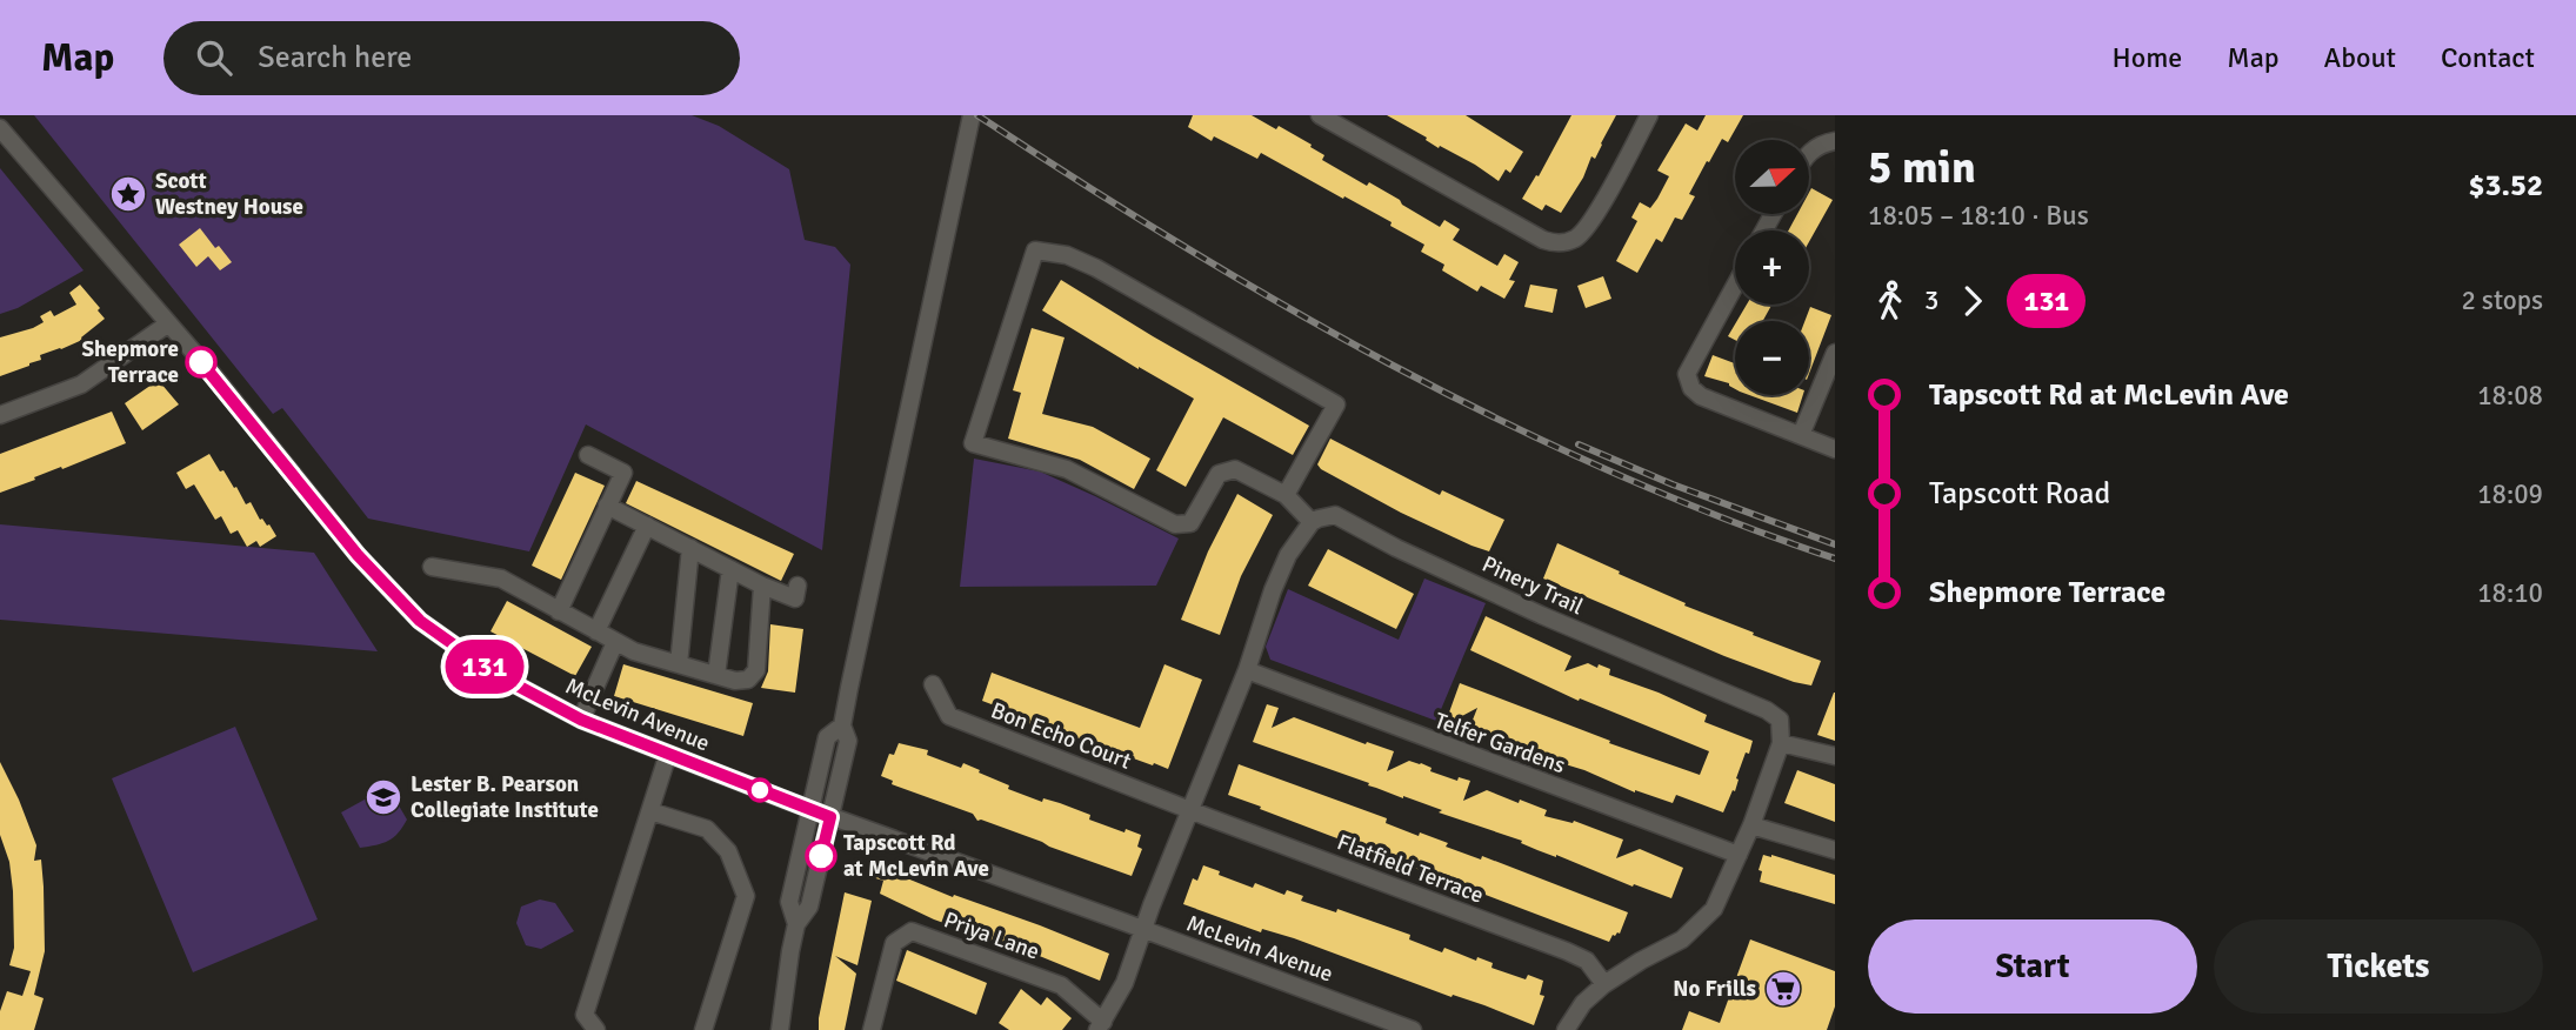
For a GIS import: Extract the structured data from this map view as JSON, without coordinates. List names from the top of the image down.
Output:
{
  "streets": {
    "street": [
      "Pinery Trail",
      "McLevin Avenue",
      "Bon Echo Court",
      "Telfer Gardens",
      "Flatfield Terrace",
      "Priya Lane"
    ]
  },
  "crossings": [
    ["Bon Echo Court", "Flatfield Terrace"]
  ],
  "places": {
    "place": ["Scott Westney House"],
    "other": ["Shepmore Terrace", "Tapscott Rd at McLevin Ave"],
    "school or university": ["Lester B. Pearson Collegiate Institute"],
    "supermarket": ["No Frills"]
  },
  "lines": ["bus line 131"],
  "north": "right",
  "page": {
    "header": "Map",
    "search": "Search here",
    "nav": [
      "Home",
      "Map",
      "About",
      "Contact"
    ],
    "on_map": "131",
    "heading": ["5 min", "18:05 – 18:10 · Bus", "$3.52"],
    "map_buttons": ["+", "−"],
    "legs": ["3", "131", "2 stops"],
    "list": [
      {
        "name": "Tapscott Rd at McLevin Ave",
        "value": "18:08"
      },
      {
        "name": "Tapscott Road",
        "value": "18:09"
      },
      {
        "name": "Shepmore Terrace",
        "value": "18:10"
      }
    ],
    "buttons": ["Start", "Tickets"]
  }
}
